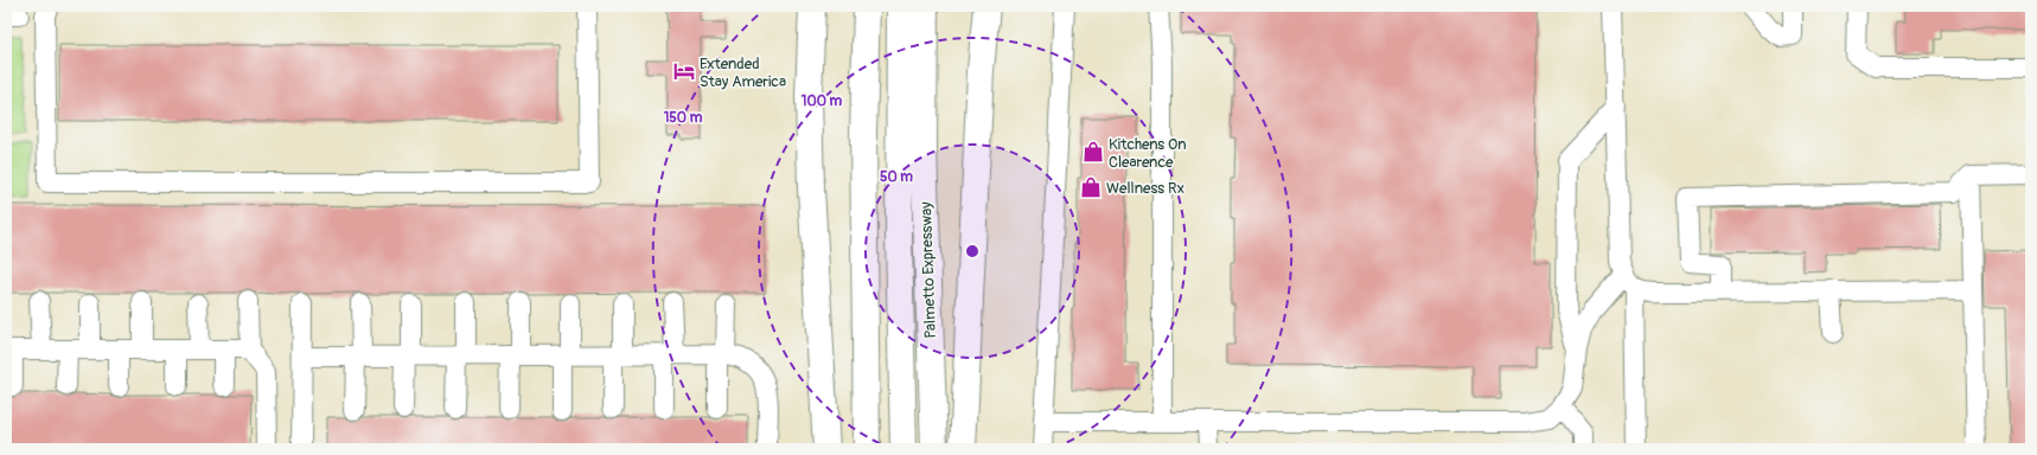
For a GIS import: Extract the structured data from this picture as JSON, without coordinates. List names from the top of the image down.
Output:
{
  "streets": {
    "highway": ["Palmetto Expressway"]
  },
  "places": {
    "hotel": ["Extended Stay America"],
    "shop": ["Kitchens On Clearence", "Wellness Rx"]
  },
  "rings": ["100 m", "150 m", "50 m"]
}
